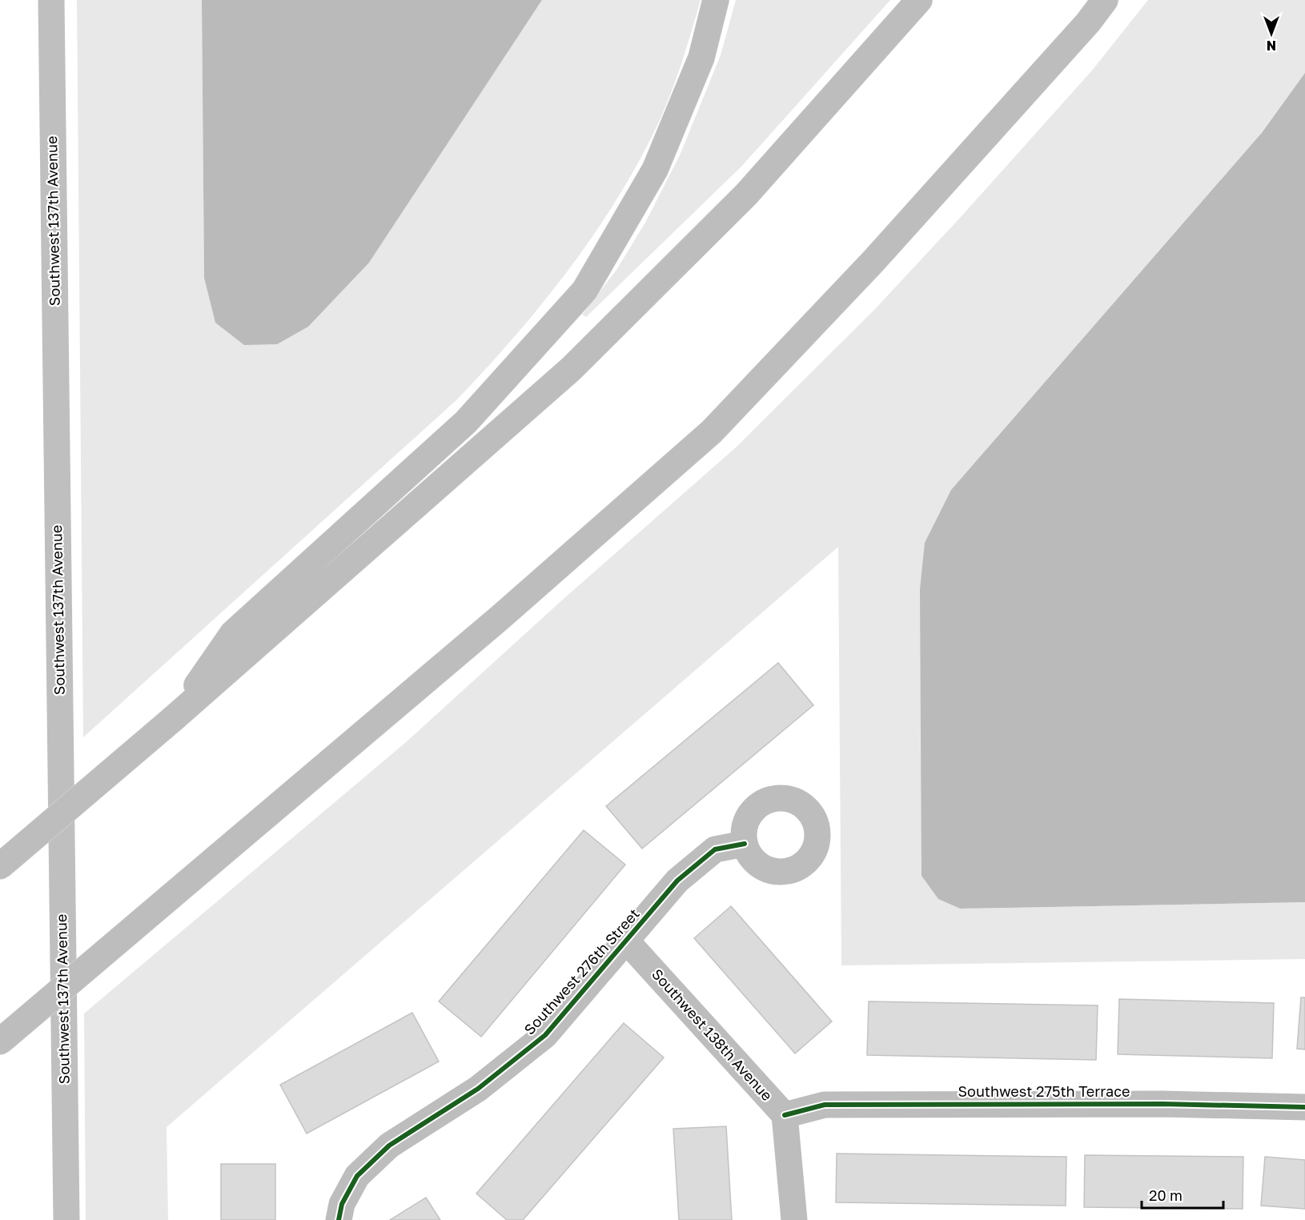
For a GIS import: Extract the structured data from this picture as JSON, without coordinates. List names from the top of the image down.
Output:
{
  "streets": {
    "main road": [
      "Southwest 137th Avenue",
      "Southwest 276th Street",
      "Southwest 138th Avenue",
      "Southwest 275th Terrace"
    ]
  },
  "crossings": [
    ["Southwest 276th Street", "Southwest 138th Avenue"],
    ["Southwest 138th Avenue", "Southwest 275th Terrace"]
  ],
  "scale_bar": "20 m",
  "north": "bottom"
}
